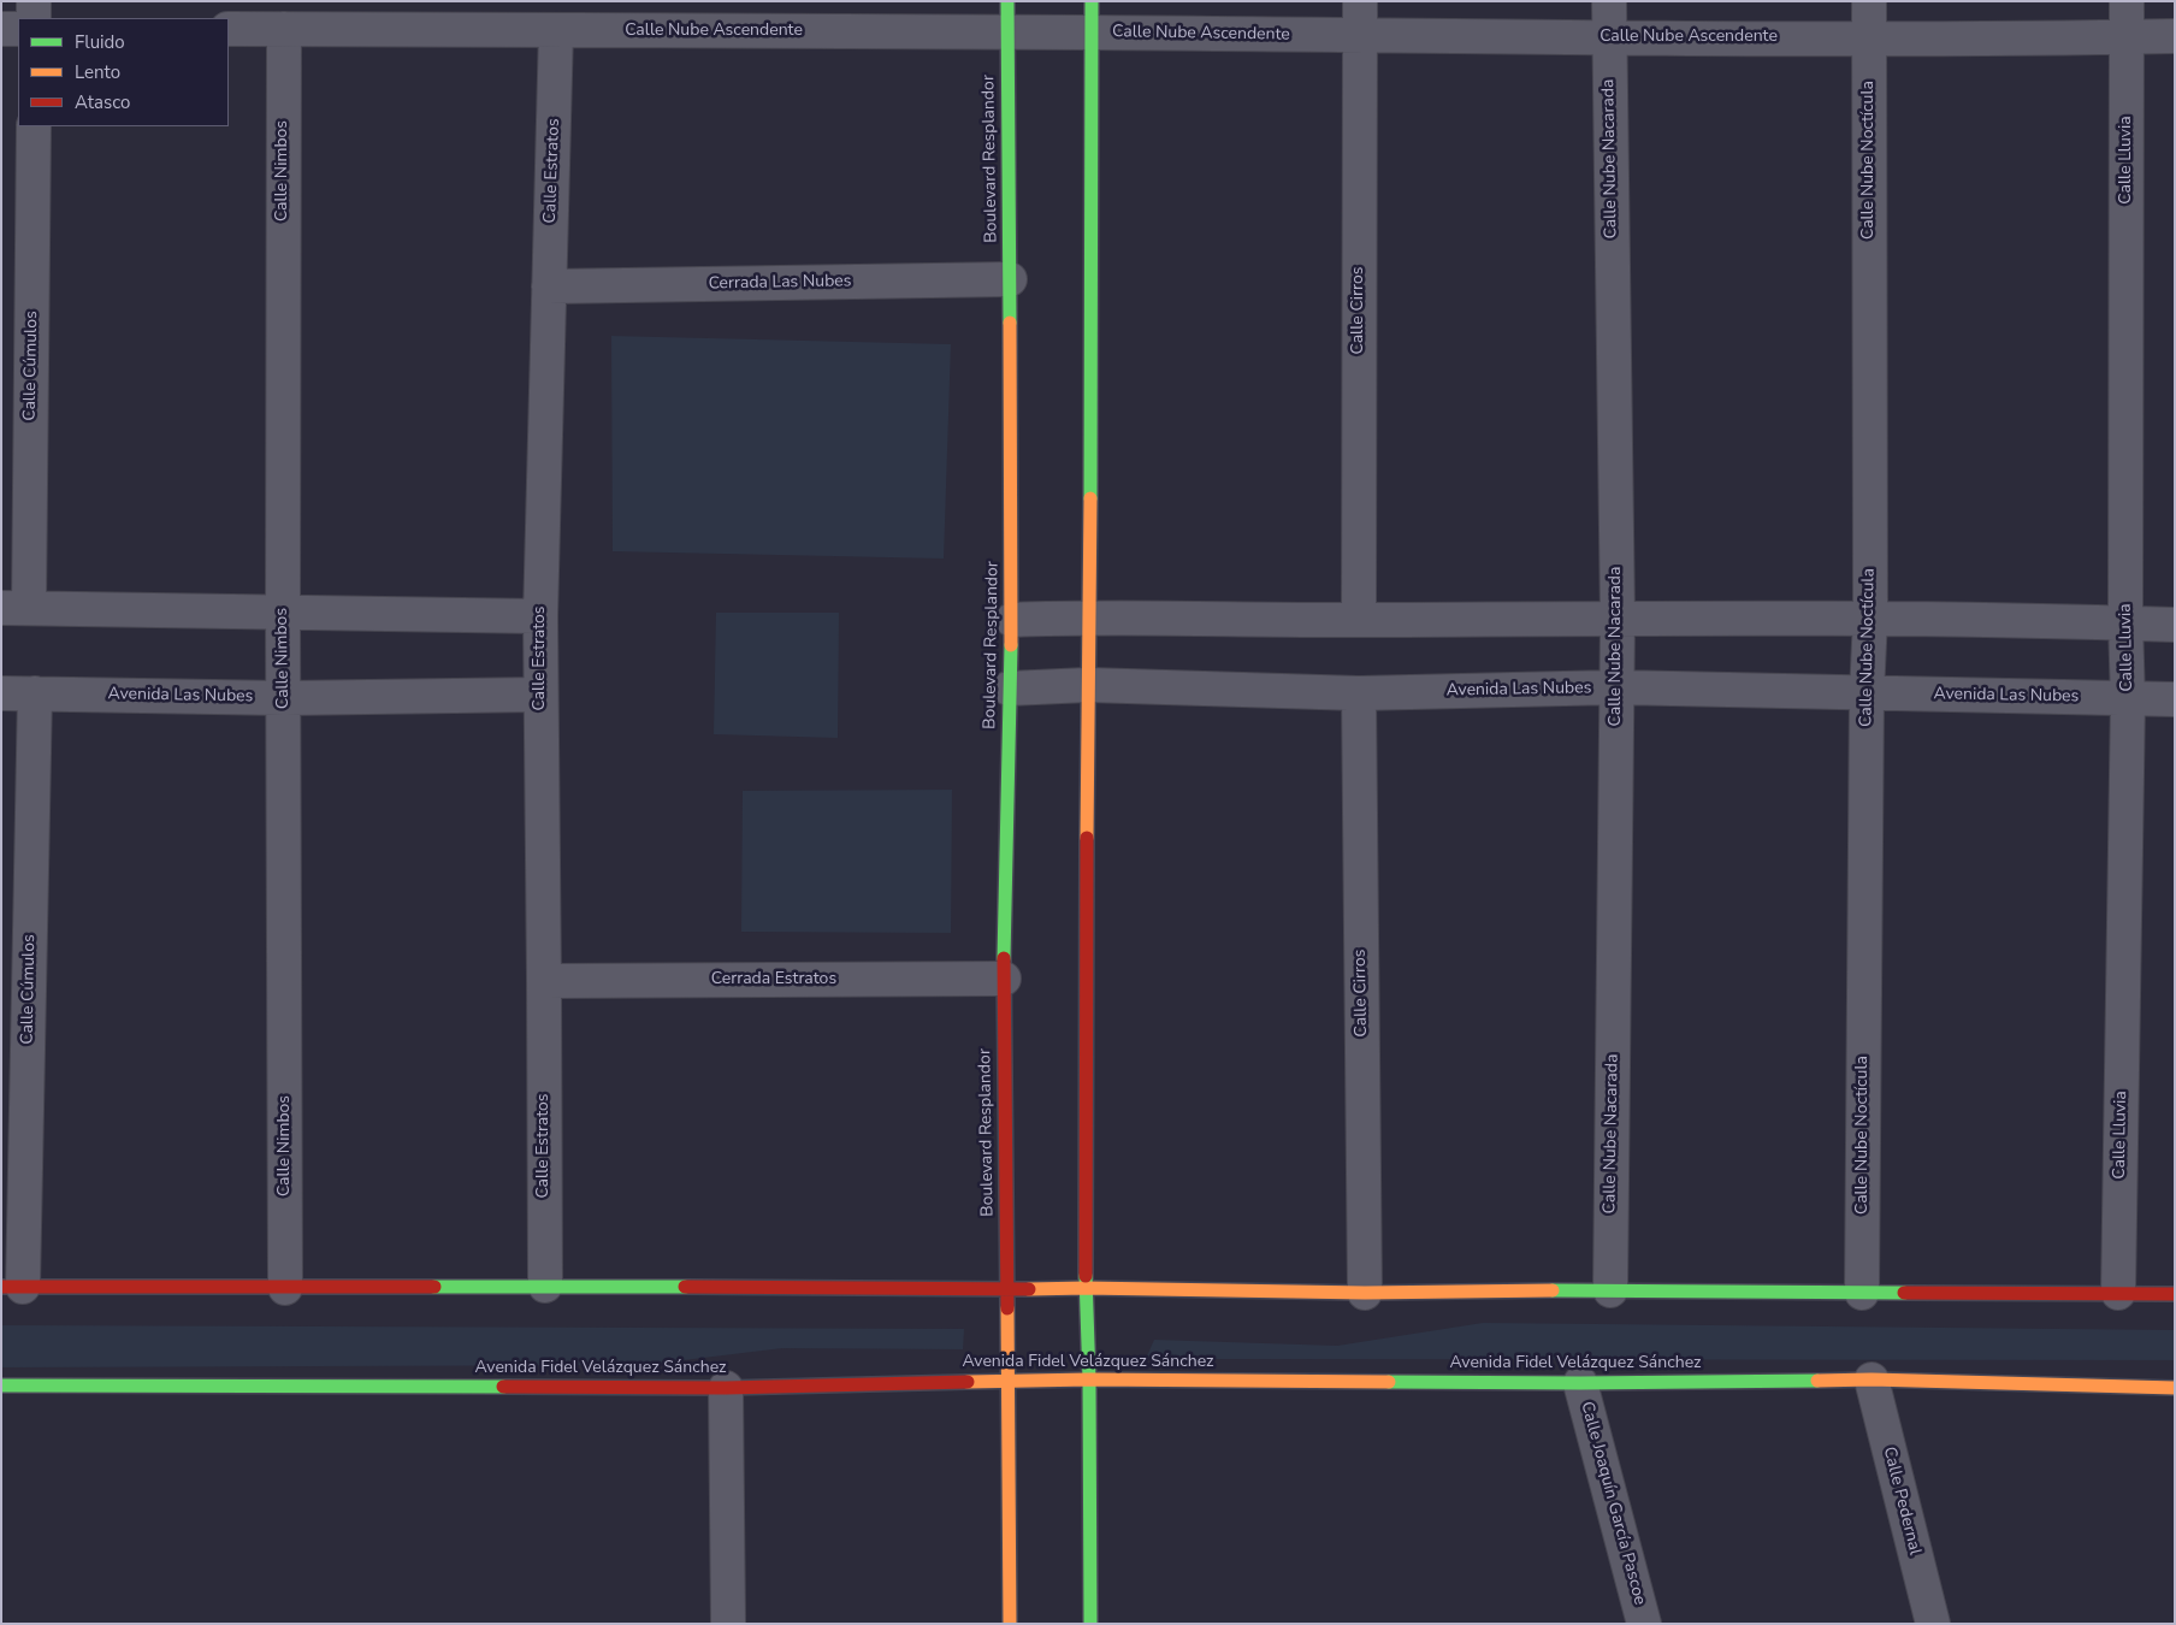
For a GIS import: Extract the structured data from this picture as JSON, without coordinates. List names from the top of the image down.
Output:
{
  "streets": {
    "main road": ["Boulevard Resplandor", "Avenida Fidel Velázquez Sánchez"],
    "street": [
      "Calle Nube Ascendente",
      "Calle Nube Nacarada",
      "Calle Nube Noctícula",
      "Calle Lluvia",
      "Calle Nimbos",
      "Calle Estratos",
      "Cerrada Las Nubes",
      "Calle Cirros",
      "Calle Cúmulos",
      "Avenida Las Nubes",
      "Cerrada Estratos",
      "Calle Pedernal",
      "Calle Joaquín García Pascoe"
    ]
  },
  "crossings": [
    ["Calle Nube Ascendente", "Boulevard Resplandor"],
    ["Calle Nube Ascendente", "Calle Nube Nacarada"],
    ["Calle Nube Ascendente", "Calle Nube Noctícula"],
    ["Calle Nube Ascendente", "Calle Lluvia"],
    ["Calle Nube Ascendente", "Calle Nimbos"],
    ["Calle Nube Ascendente", "Calle Estratos"],
    ["Calle Nube Ascendente", "Calle Cirros"],
    ["Boulevard Resplandor", "Cerrada Las Nubes"],
    ["Boulevard Resplandor", "Avenida Las Nubes"],
    ["Boulevard Resplandor", "Cerrada Estratos"],
    ["Boulevard Resplandor", "Avenida Fidel Velázquez Sánchez"],
    ["Calle Nube Nacarada", "Avenida Las Nubes"],
    ["Calle Nube Noctícula", "Avenida Las Nubes"],
    ["Calle Lluvia", "Avenida Las Nubes"],
    ["Calle Nimbos", "Avenida Las Nubes"],
    ["Calle Estratos", "Cerrada Las Nubes"],
    ["Calle Estratos", "Avenida Las Nubes"],
    ["Calle Estratos", "Cerrada Estratos"],
    ["Calle Cirros", "Avenida Las Nubes"],
    ["Calle Cúmulos", "Avenida Las Nubes"],
    ["Avenida Fidel Velázquez Sánchez", "Calle Pedernal"],
    ["Avenida Fidel Velázquez Sánchez", "Calle Joaquín García Pascoe"]
  ],
  "legend": ["Fluido", "Lento", "Atasco"]
}
